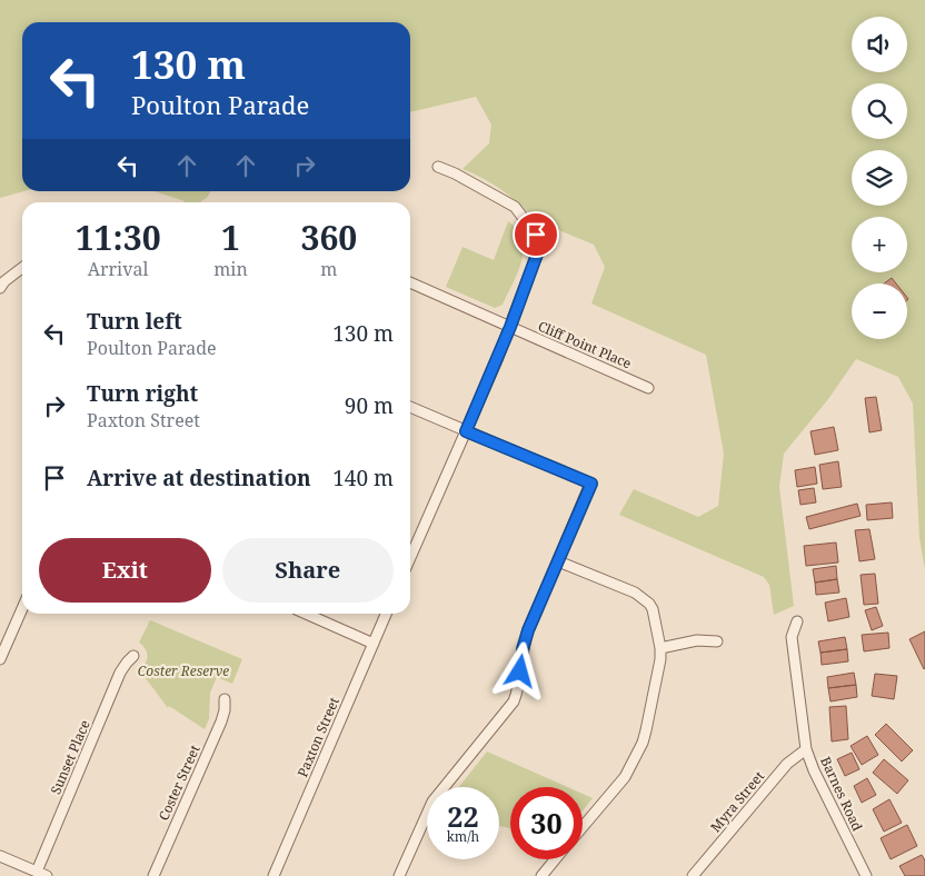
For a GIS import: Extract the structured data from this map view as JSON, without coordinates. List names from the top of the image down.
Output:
{
  "streets": {
    "street": [
      "Cliff Point Place",
      "Paxton Street",
      "Sunset Place",
      "Coster Street",
      "Barnes Road",
      "Myra Street"
    ]
  },
  "crossings": [
    ["Barnes Road", "Myra Street"]
  ],
  "parks": ["Coster Reserve"],
  "page": {
    "map_buttons": ["+", "−"],
    "turn": ["130 m", "Poulton Parade"],
    "eta": [
      "11:30",
      "Arrival",
      "1",
      "min",
      "360",
      "m"
    ],
    "list": [
      {
        "name": "Turn left",
        "note": "Poulton Parade",
        "value": "130 m"
      },
      {
        "name": "Turn right",
        "note": "Paxton Street",
        "value": "90 m"
      },
      {
        "name": "Arrive at destination",
        "value": "140 m"
      }
    ],
    "buttons": ["Exit", "Share"],
    "speed": "22 km/h",
    "limit": "30"
  }
}
